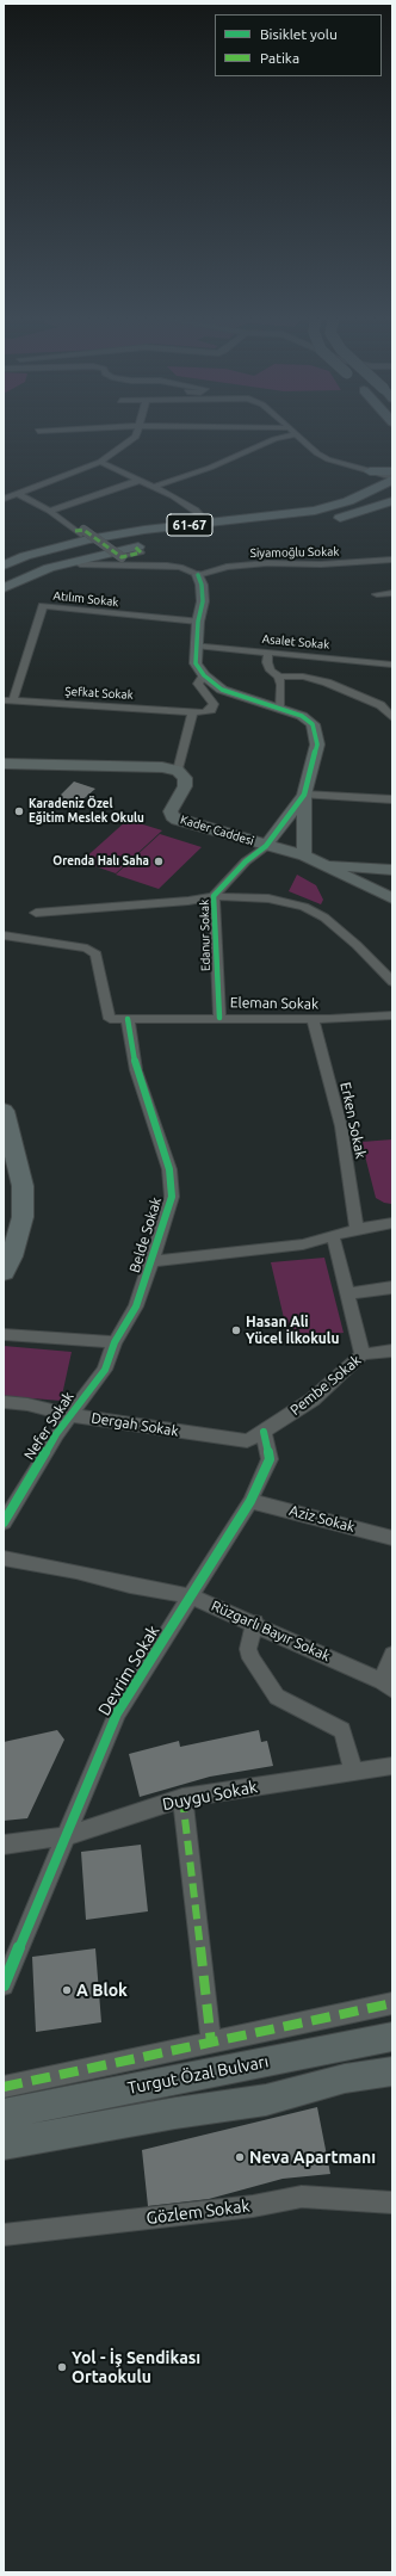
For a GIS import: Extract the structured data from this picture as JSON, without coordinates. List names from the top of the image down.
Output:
{
  "streets": {
    "main road": ["61-67"],
    "street": [
      "Siyamoğlu Sokak",
      "Atılım Sokak",
      "Asalet Sokak",
      "Şefkat Sokak",
      "Kader Caddesi",
      "Edanur Sokak",
      "Eleman Sokak",
      "Erken Sokak",
      "Belde Sokak",
      "Pembe Sokak",
      "Dergah Sokak",
      "Nefer Sokak",
      "Aziz Sokak",
      "Rüzgarlı Bayır Sokak",
      "Devrim Sokak",
      "Duygu Sokak",
      "Turgut Özal Bulvarı",
      "Gözlem Sokak"
    ]
  },
  "crossings": [
    ["Atılım Sokak", "Şefkat Sokak"],
    ["Kader Caddesi", "Edanur Sokak"],
    ["Edanur Sokak", "Eleman Sokak"],
    ["Eleman Sokak", "Erken Sokak"],
    ["Eleman Sokak", "Belde Sokak"],
    ["Belde Sokak", "Nefer Sokak"],
    ["Pembe Sokak", "Dergah Sokak"],
    ["Pembe Sokak", "Devrim Sokak"],
    ["Dergah Sokak", "Nefer Sokak"],
    ["Dergah Sokak", "Devrim Sokak"],
    ["Aziz Sokak", "Devrim Sokak"],
    ["Rüzgarlı Bayır Sokak", "Devrim Sokak"],
    ["Devrim Sokak", "Duygu Sokak"]
  ],
  "places": [
    "Karadeniz Özel Eğitim Meslek Okulu",
    "Orenda Halı Saha",
    "Hasan Ali Yücel İlkokulu",
    "A Blok",
    "Neva Apartmanı",
    "Yol - İş Sendikası Ortaokulu"
  ],
  "legend": ["Bisiklet yolu", "Patika"]
}
